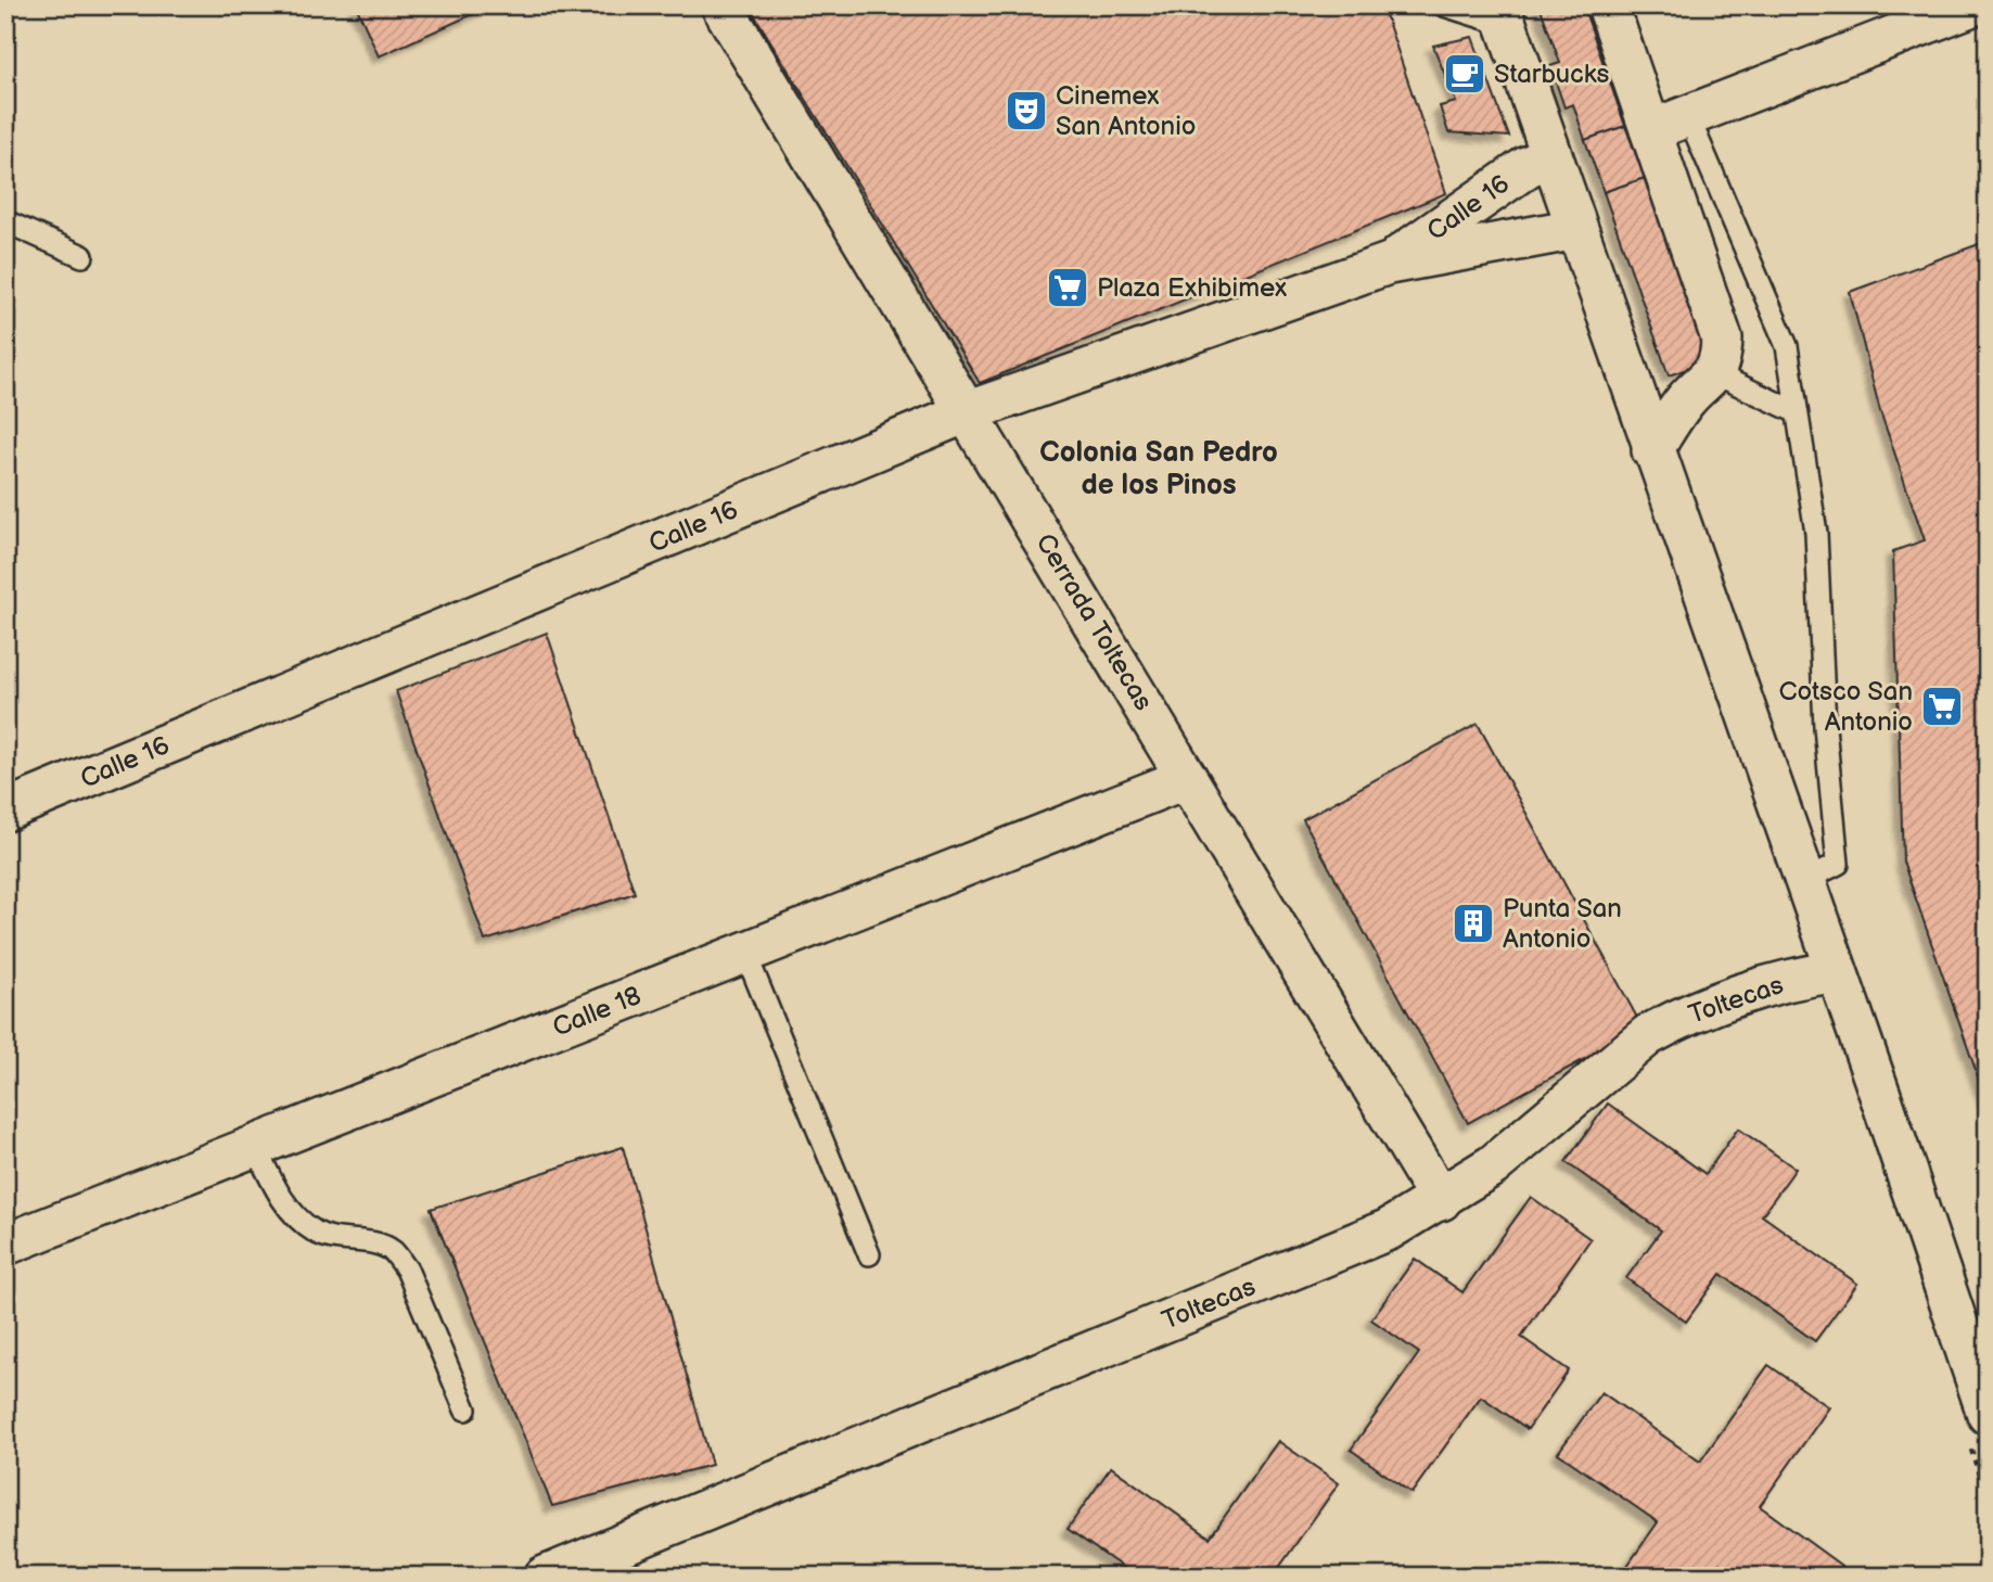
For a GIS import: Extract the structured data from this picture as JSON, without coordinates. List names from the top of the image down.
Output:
{
  "streets": {
    "street": [
      "Calle 16",
      "Cerrada Toltecas",
      "Toltecas",
      "Calle 18"
    ]
  },
  "crossings": [
    ["Calle 16", "Cerrada Toltecas"],
    ["Cerrada Toltecas", "Toltecas"],
    ["Cerrada Toltecas", "Calle 18"]
  ],
  "districts": ["Colonia San Pedro de los Pinos"],
  "places": {
    "cafe": ["Starbucks"],
    "theatre": ["Cinemex San Antonio"],
    "supermarket": ["Plaza Exhibimex", "Cotsco San Antonio"],
    "building": ["Punta San Antonio"]
  }
}
